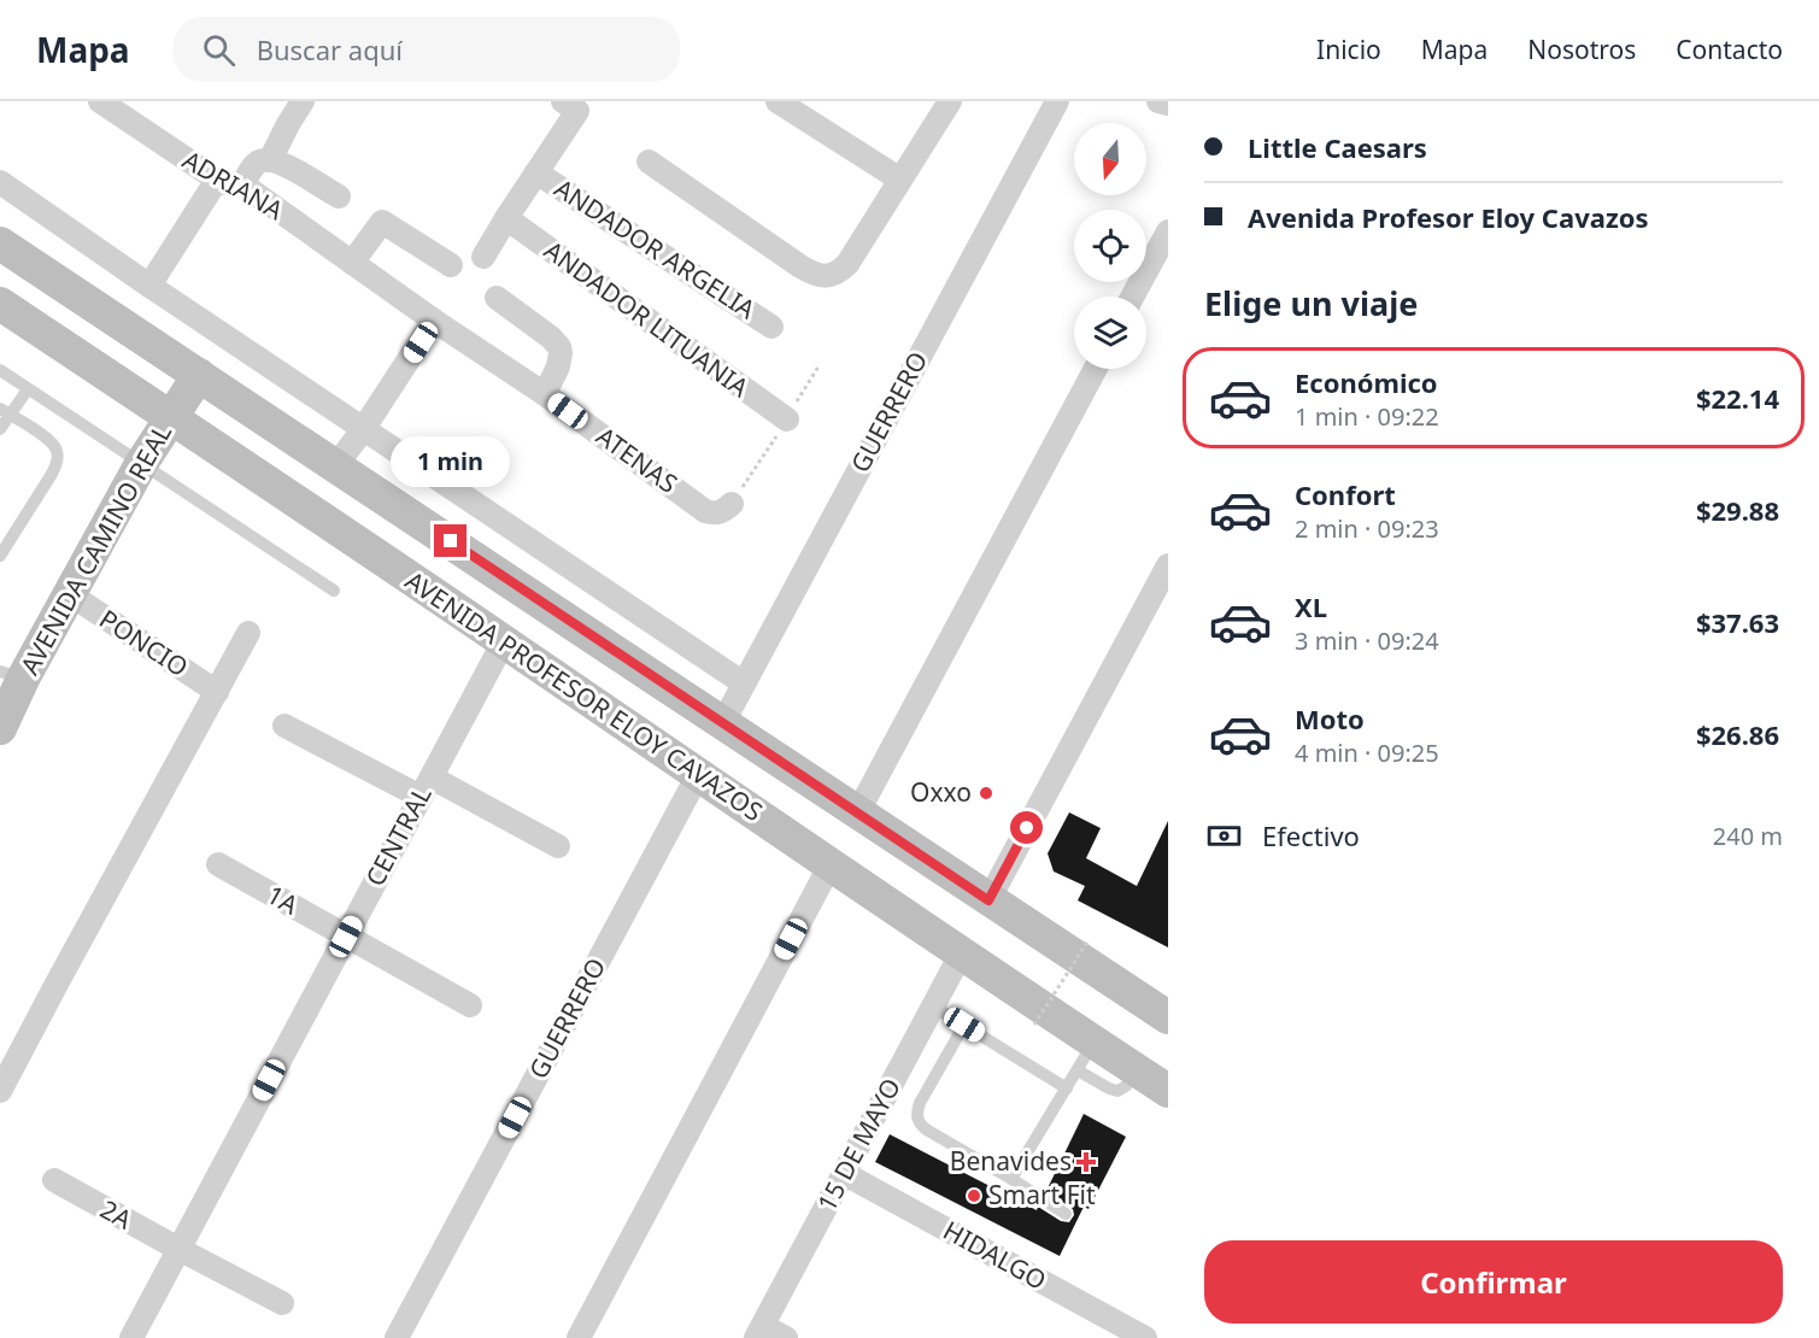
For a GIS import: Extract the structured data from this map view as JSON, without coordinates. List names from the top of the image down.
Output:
{
  "streets": {
    "main road": ["AVENIDA CAMINO REAL", "AVENIDA PROFESOR ELOY CAVAZOS"],
    "street": [
      "ADRIANA",
      "ANDADOR ARGELIA",
      "ANDADOR LITUANIA",
      "GUERRERO",
      "ATENAS",
      "PONCIO",
      "CENTRAL",
      "1A",
      "15 DE MAYO",
      "2A",
      "HIDALGO"
    ]
  },
  "crossings": [
    ["ADRIANA", "ATENAS"],
    ["GUERRERO", "AVENIDA PROFESOR ELOY CAVAZOS"],
    ["AVENIDA CAMINO REAL", "PONCIO"],
    ["AVENIDA CAMINO REAL", "AVENIDA PROFESOR ELOY CAVAZOS"],
    ["AVENIDA PROFESOR ELOY CAVAZOS", "CENTRAL"],
    ["AVENIDA PROFESOR ELOY CAVAZOS", "15 DE MAYO"],
    ["CENTRAL", "1A"],
    ["CENTRAL", "2A"],
    ["15 DE MAYO", "HIDALGO"]
  ],
  "places": {
    "other": ["Oxxo", "Smart Fit"],
    "health": ["Benavides"]
  },
  "north": "bottom",
  "page": {
    "header": "Mapa",
    "search": "Buscar aquí",
    "nav": [
      "Inicio",
      "Mapa",
      "Nosotros",
      "Contacto"
    ],
    "banner": ["Little Caesars", "Avenida Profesor Eloy Cavazos"],
    "heading": "Elige un viaje",
    "list": [
      {
        "name": "Económico",
        "note": "1 min · 09:22",
        "value": "$22.14"
      },
      {
        "name": "Confort",
        "note": "2 min · 09:23",
        "value": "$29.88"
      },
      {
        "name": "XL",
        "note": "3 min · 09:24",
        "value": "$37.63"
      },
      {
        "name": "Moto",
        "note": "4 min · 09:25",
        "value": "$26.86"
      }
    ],
    "bubble": "1 min",
    "pay": ["Efectivo", "240 m"],
    "buttons": "Confirmar"
  }
}
